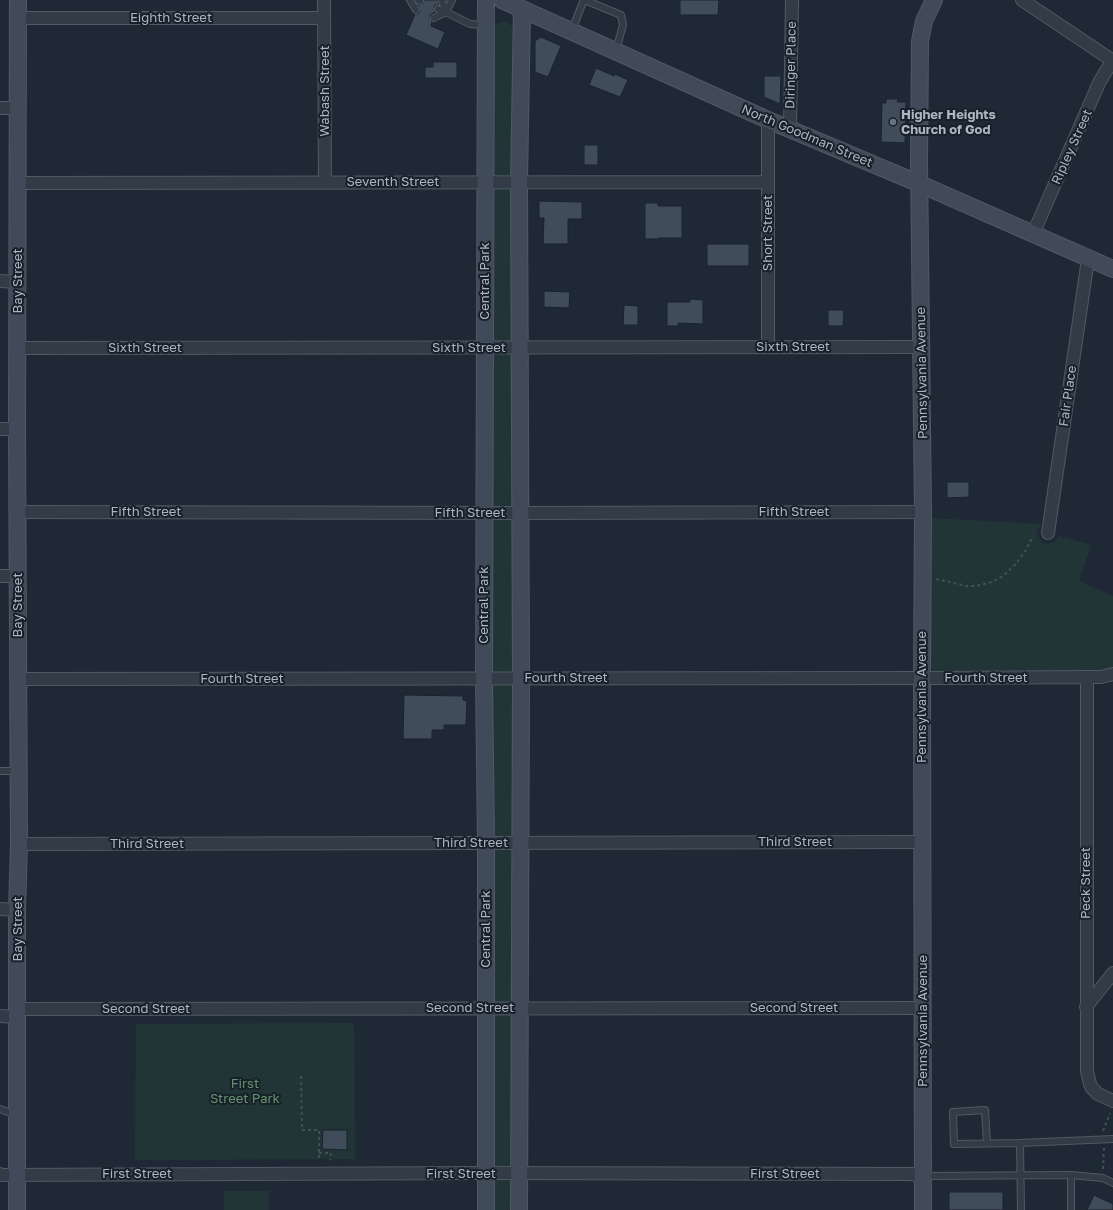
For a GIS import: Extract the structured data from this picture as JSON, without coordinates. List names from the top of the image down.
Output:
{
  "streets": {
    "main road": [
      "North Goodman Street",
      "Bay Street",
      "Central Park",
      "Pennsylvania Avenue"
    ],
    "street": [
      "Eighth Street",
      "Diringer Place",
      "Wabash Street",
      "Ripley Street",
      "Seventh Street",
      "Short Street",
      "Sixth Street",
      "Fair Place",
      "Fifth Street",
      "Fourth Street",
      "Third Street",
      "Peck Street",
      "Second Street",
      "First Street"
    ]
  },
  "crossings": [
    ["Eighth Street", "Wabash Street"],
    ["Eighth Street", "Bay Street"],
    ["Diringer Place", "North Goodman Street"],
    ["Wabash Street", "Seventh Street"],
    ["North Goodman Street", "Ripley Street"],
    ["North Goodman Street", "Short Street"],
    ["North Goodman Street", "Pennsylvania Avenue"],
    ["North Goodman Street", "Fair Place"],
    ["Seventh Street", "Short Street"],
    ["Seventh Street", "Bay Street"],
    ["Seventh Street", "Central Park"],
    ["Short Street", "Sixth Street"],
    ["Bay Street", "Sixth Street"],
    ["Bay Street", "Fifth Street"],
    ["Bay Street", "Fourth Street"],
    ["Bay Street", "Third Street"],
    ["Bay Street", "Second Street"],
    ["Bay Street", "First Street"],
    ["Central Park", "Sixth Street"],
    ["Central Park", "Fifth Street"],
    ["Central Park", "Fourth Street"],
    ["Central Park", "Third Street"],
    ["Central Park", "Second Street"],
    ["Central Park", "First Street"],
    ["Sixth Street", "Pennsylvania Avenue"],
    ["Pennsylvania Avenue", "Fifth Street"],
    ["Pennsylvania Avenue", "Fourth Street"],
    ["Pennsylvania Avenue", "Third Street"],
    ["Pennsylvania Avenue", "Second Street"],
    ["Pennsylvania Avenue", "First Street"],
    ["Fourth Street", "Peck Street"]
  ],
  "parks": ["First Street Park"],
  "places": ["Higher Heights Church of God"]
}
